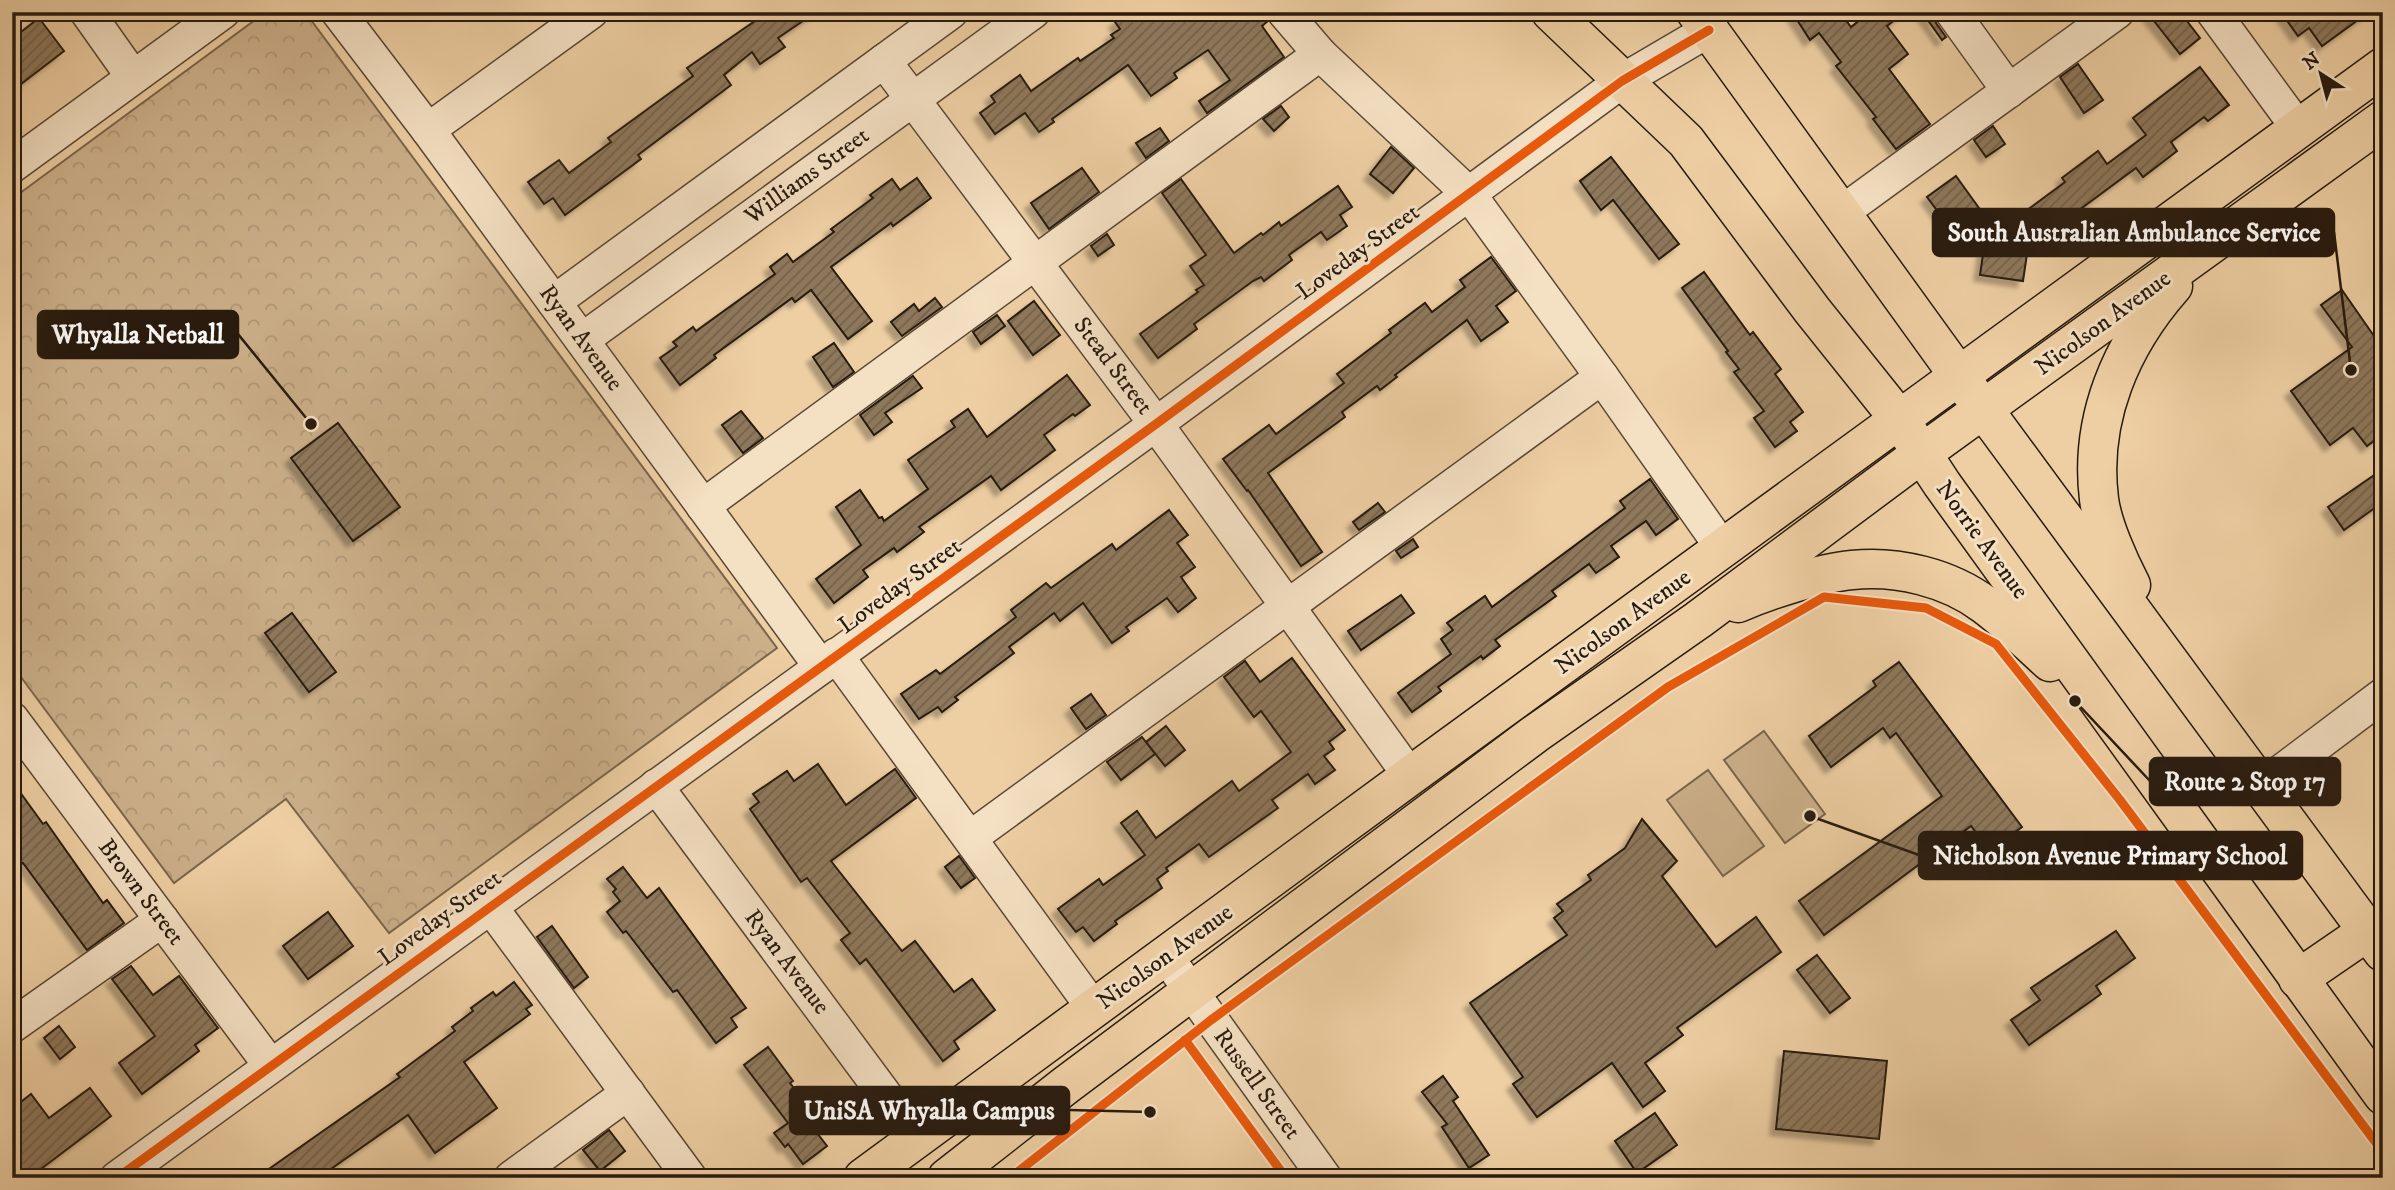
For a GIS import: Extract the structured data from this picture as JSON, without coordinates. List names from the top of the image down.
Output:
{
  "streets": {
    "main road": ["Nicolson Avenue", "Norrie Avenue"],
    "street": [
      "Williams Street",
      "Loveday Street",
      "Ryan Avenue",
      "Stead Street",
      "Brown Street",
      "Russell Street"
    ]
  },
  "crossings": [
    ["Williams Street", "Ryan Avenue"],
    ["Williams Street", "Stead Street"],
    ["Loveday Street", "Ryan Avenue"],
    ["Loveday Street", "Stead Street"],
    ["Loveday Street", "Norrie Avenue"],
    ["Loveday Street", "Brown Street"],
    ["Nicolson Avenue", "Ryan Avenue"],
    ["Nicolson Avenue", "Stead Street"],
    ["Nicolson Avenue", "Norrie Avenue"],
    ["Nicolson Avenue", "Russell Street"]
  ],
  "places": [
    "South Australian Ambulance Service",
    "Whyalla Netball",
    "Route 2 Stop 17",
    "Nicholson Avenue Primary School",
    "UniSA Whyalla Campus"
  ],
  "north": "top left"
}
